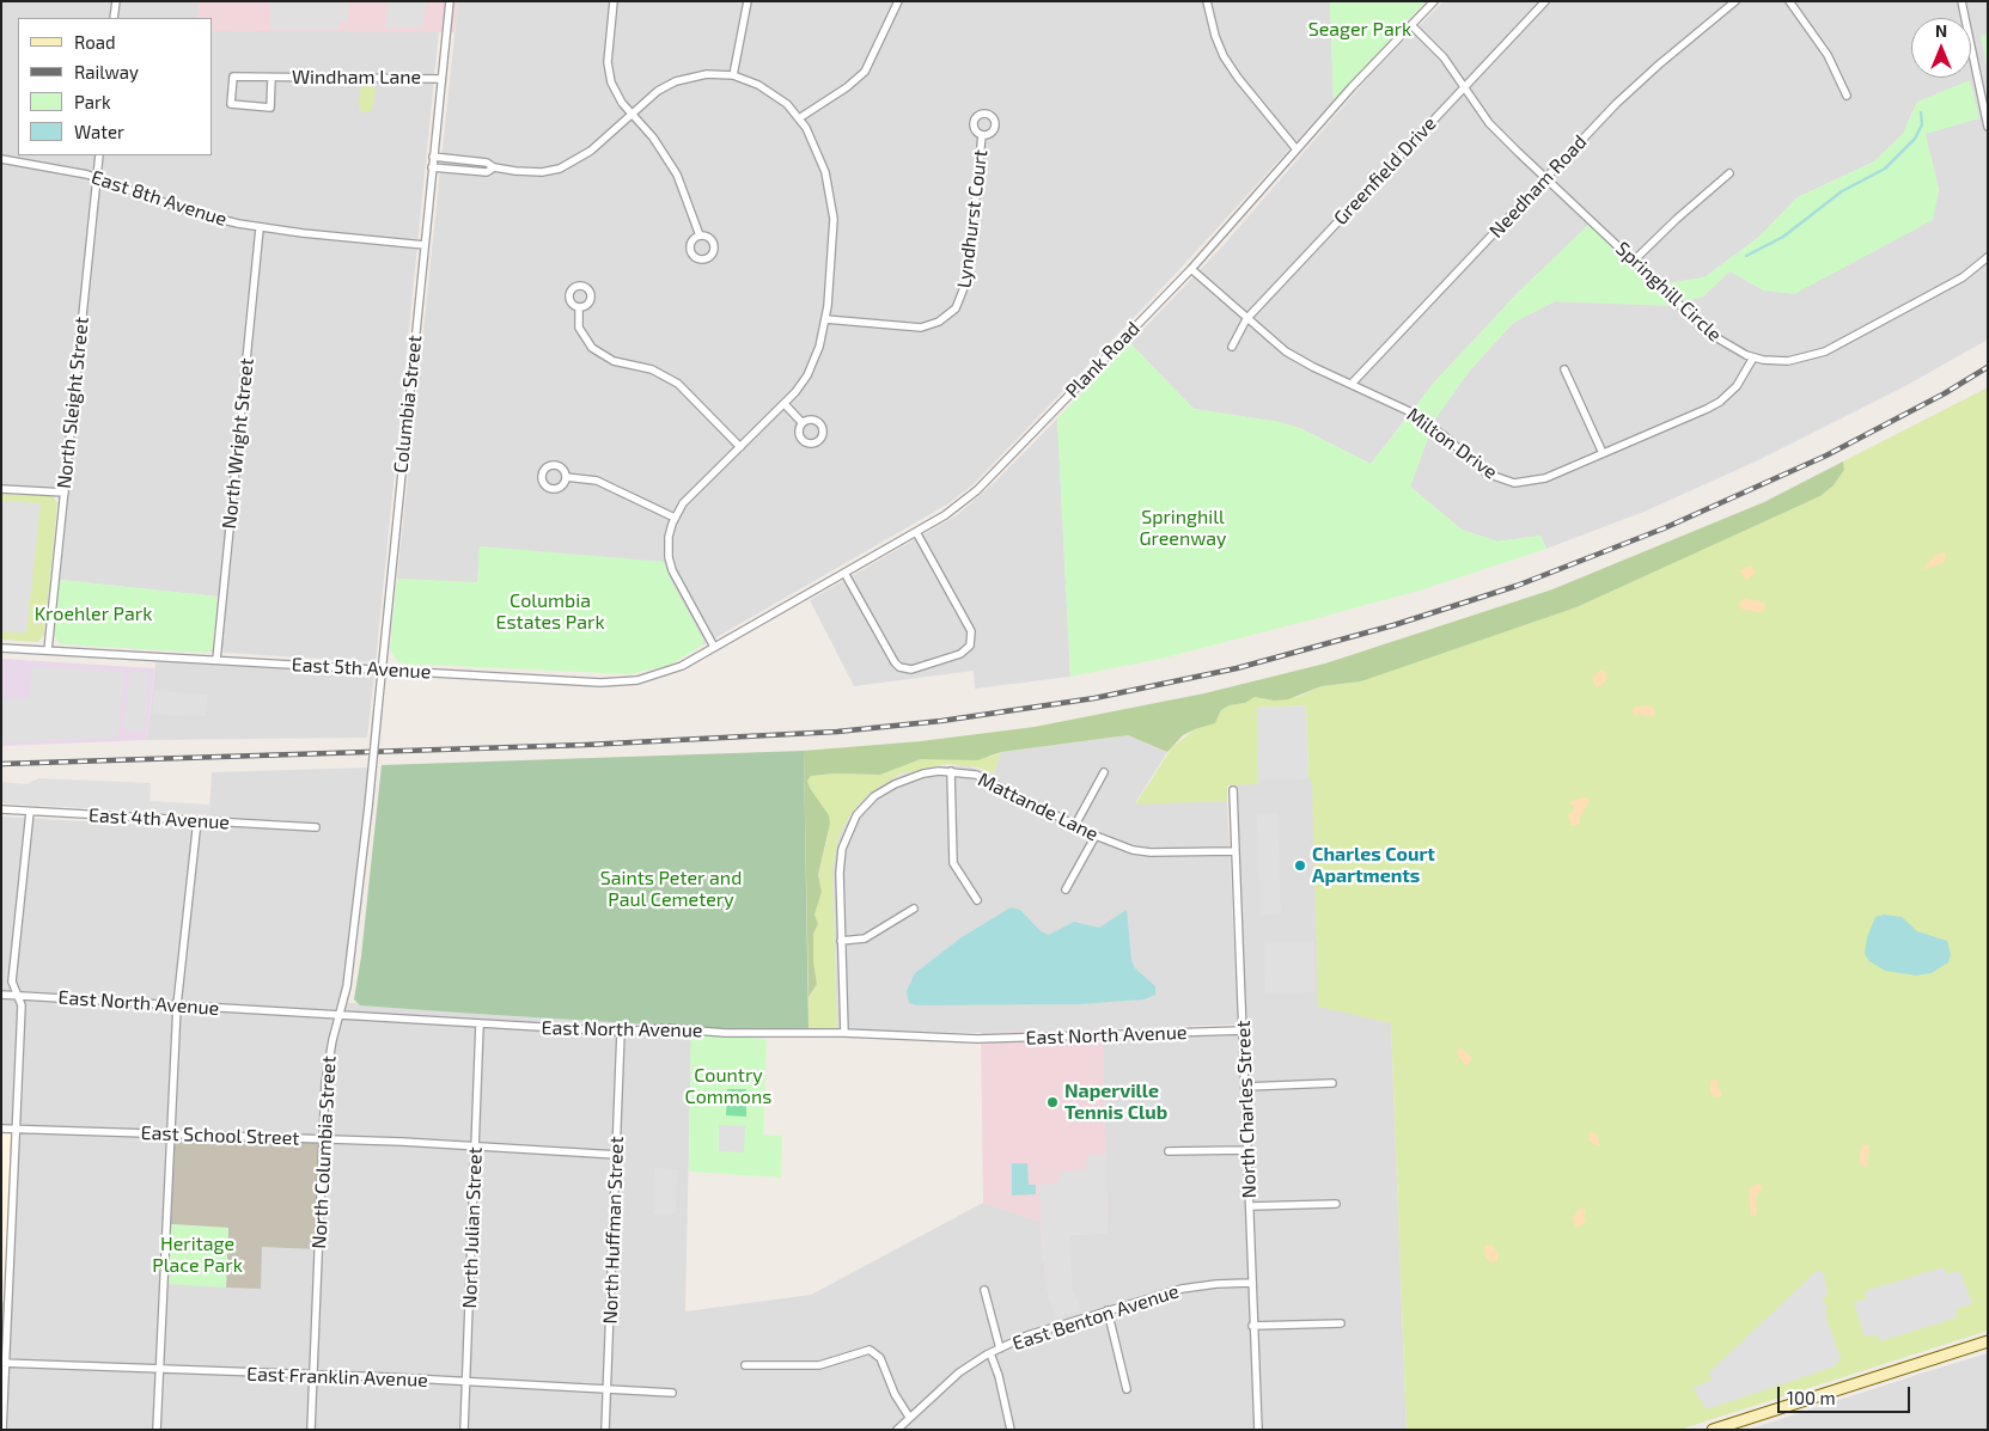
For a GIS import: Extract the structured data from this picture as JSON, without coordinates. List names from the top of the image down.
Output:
{
  "streets": {
    "street": [
      "Windham Lane",
      "Greenfield Drive",
      "Needham Road",
      "East 8th Avenue",
      "Lyndhurst Court",
      "Springhill Circle",
      "Plank Road",
      "North Sleight Street",
      "Columbia Street",
      "North Wright Street",
      "Milton Drive",
      "East 5th Avenue",
      "Mattande Lane",
      "East 4th Avenue",
      "East North Avenue",
      "North Charles Street",
      "East School Street",
      "North Columbia Street",
      "North Julian Street",
      "North Huffman Street",
      "East Benton Avenue",
      "East Franklin Avenue"
    ]
  },
  "crossings": [
    ["Windham Lane", "Columbia Street"],
    ["Greenfield Drive", "Springhill Circle"],
    ["Greenfield Drive", "Milton Drive"],
    ["Needham Road", "Springhill Circle"],
    ["Needham Road", "Milton Drive"],
    ["East 8th Avenue", "North Sleight Street"],
    ["East 8th Avenue", "Columbia Street"],
    ["East 8th Avenue", "North Wright Street"],
    ["Springhill Circle", "Plank Road"],
    ["Springhill Circle", "Milton Drive"],
    ["Plank Road", "Milton Drive"],
    ["Plank Road", "East 5th Avenue"],
    ["North Sleight Street", "East 5th Avenue"],
    ["Columbia Street", "East 5th Avenue"],
    ["Columbia Street", "North Columbia Street"],
    ["North Wright Street", "East 5th Avenue"],
    ["Mattande Lane", "East North Avenue"],
    ["Mattande Lane", "North Charles Street"],
    ["East North Avenue", "North Charles Street"],
    ["East North Avenue", "North Columbia Street"],
    ["East North Avenue", "North Julian Street"],
    ["East North Avenue", "North Huffman Street"],
    ["North Charles Street", "East Benton Avenue"],
    ["East School Street", "North Columbia Street"],
    ["East School Street", "North Julian Street"],
    ["East School Street", "North Huffman Street"],
    ["North Columbia Street", "East Franklin Avenue"],
    ["North Julian Street", "East Franklin Avenue"],
    ["North Huffman Street", "East Franklin Avenue"]
  ],
  "parks": [
    "Seager Park",
    "Springhill Greenway",
    "Columbia Estates Park",
    "Kroehler Park",
    "Saints Peter and Paul Cemetery",
    "Country Commons",
    "Heritage Place Park"
  ],
  "places": ["Charles Court Apartments", "Naperville Tennis Club"],
  "legend": [
    "Road",
    "Railway",
    "Park",
    "Water"
  ],
  "scale_bar": "100 m",
  "north": "top"
}
